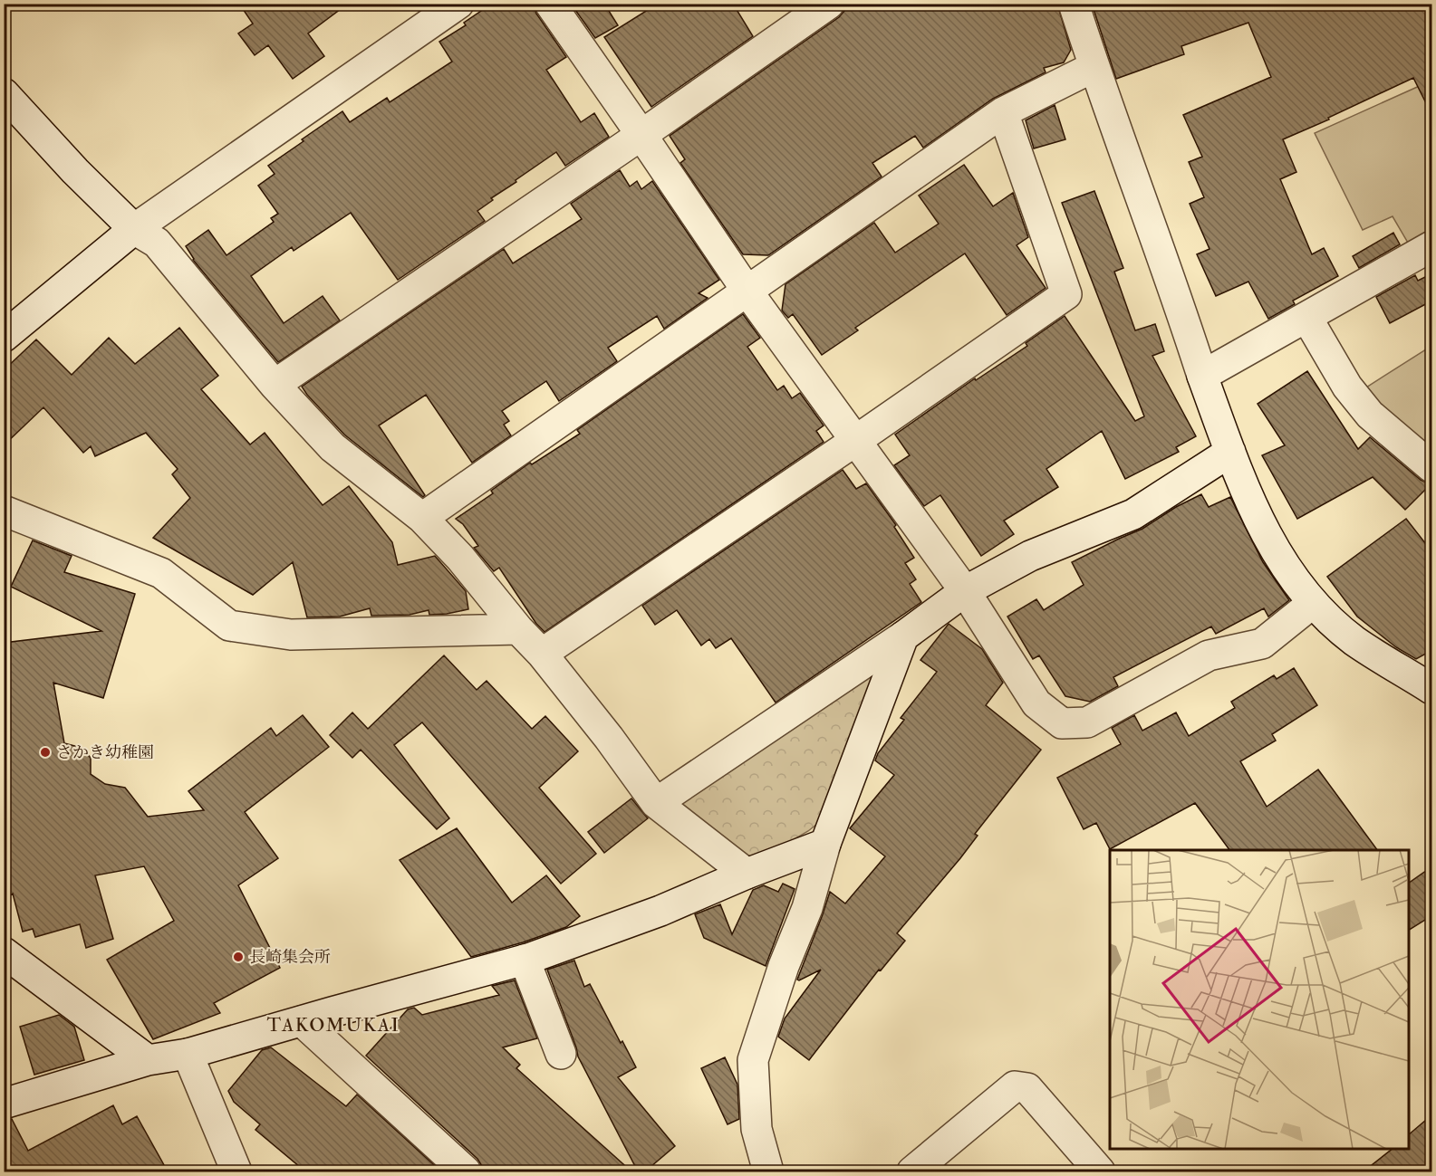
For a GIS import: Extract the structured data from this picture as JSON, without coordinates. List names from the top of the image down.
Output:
{
  "districts": ["TAKOMUKAI"],
  "places": ["さかき幼稚園", "長崎集会所"]
}
